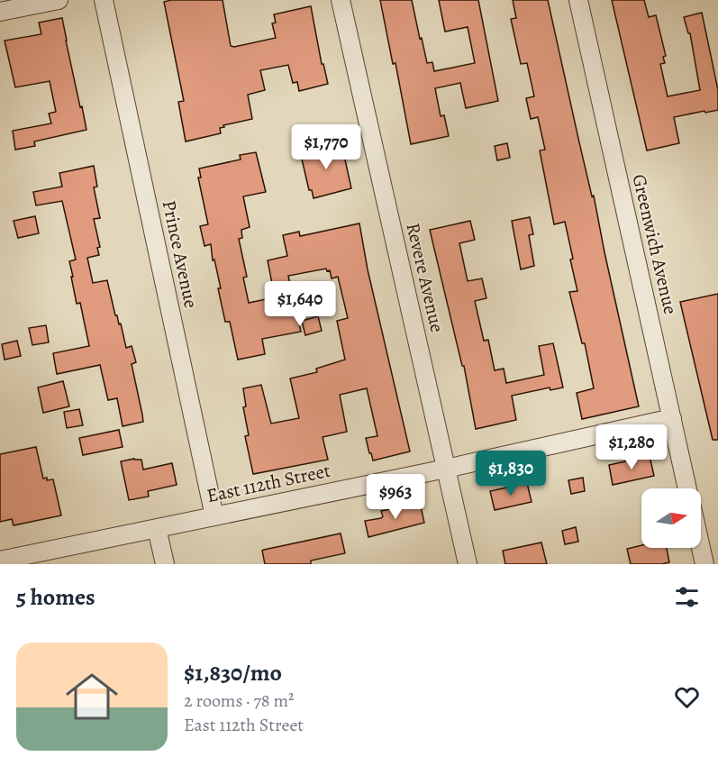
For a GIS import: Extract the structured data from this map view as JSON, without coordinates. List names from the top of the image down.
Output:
{
  "streets": {
    "street": [
      "Greenwich Avenue",
      "Prince Avenue",
      "Revere Avenue",
      "East 112th Street"
    ]
  },
  "crossings": [
    ["Greenwich Avenue", "East 112th Street"],
    ["Prince Avenue", "East 112th Street"],
    ["Revere Avenue", "East 112th Street"]
  ],
  "north": "right",
  "page": {
    "price": [
      "$1,770",
      "$1,640",
      "$1,280",
      "$1,830",
      "$963"
    ],
    "heading": "5 homes",
    "list": [
      {
        "name": "$1,830/mo",
        "note": "2 rooms · 78 m² · East 112th Street"
      }
    ]
  }
}
